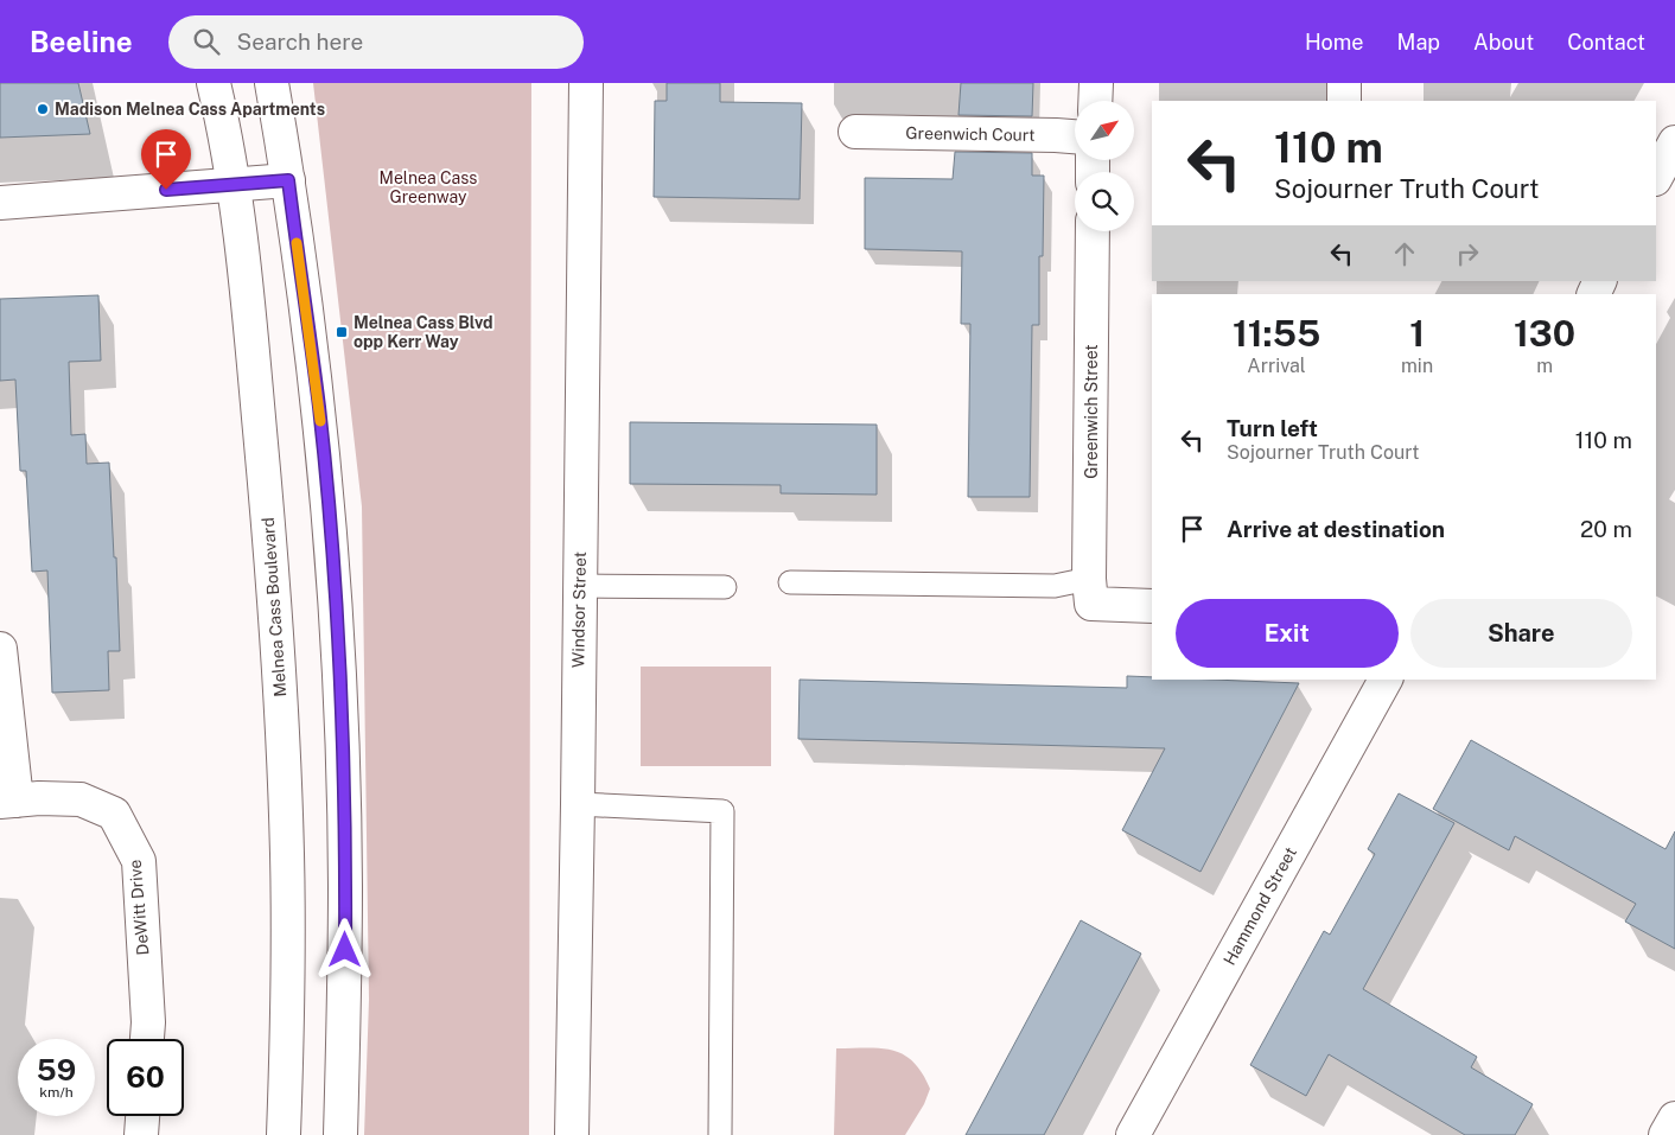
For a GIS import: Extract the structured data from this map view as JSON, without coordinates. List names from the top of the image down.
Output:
{
  "streets": {
    "street": [
      "Greenwich Court",
      "Greenwich Street",
      "Melnea Cass Boulevard",
      "Windsor Street",
      "Hammond Street",
      "DeWitt Drive"
    ]
  },
  "parks": ["Melnea Cass Greenway"],
  "places": {
    "other": ["Madison Melnea Cass Apartments"],
    "transit": ["Melnea Cass Blvd opp Kerr Way"]
  },
  "north": "top right",
  "page": {
    "header": "Beeline",
    "search": "Search here",
    "nav": [
      "Home",
      "Map",
      "About",
      "Contact"
    ],
    "turn": ["110 m", "Sojourner Truth Court"],
    "eta": [
      "11:55",
      "Arrival",
      "1",
      "min",
      "130",
      "m"
    ],
    "list": [
      {
        "name": "Turn left",
        "note": "Sojourner Truth Court",
        "value": "110 m"
      },
      {
        "name": "Arrive at destination",
        "value": "20 m"
      }
    ],
    "buttons": ["Exit", "Share"],
    "speed": "59 km/h",
    "limit": "60"
  }
}
